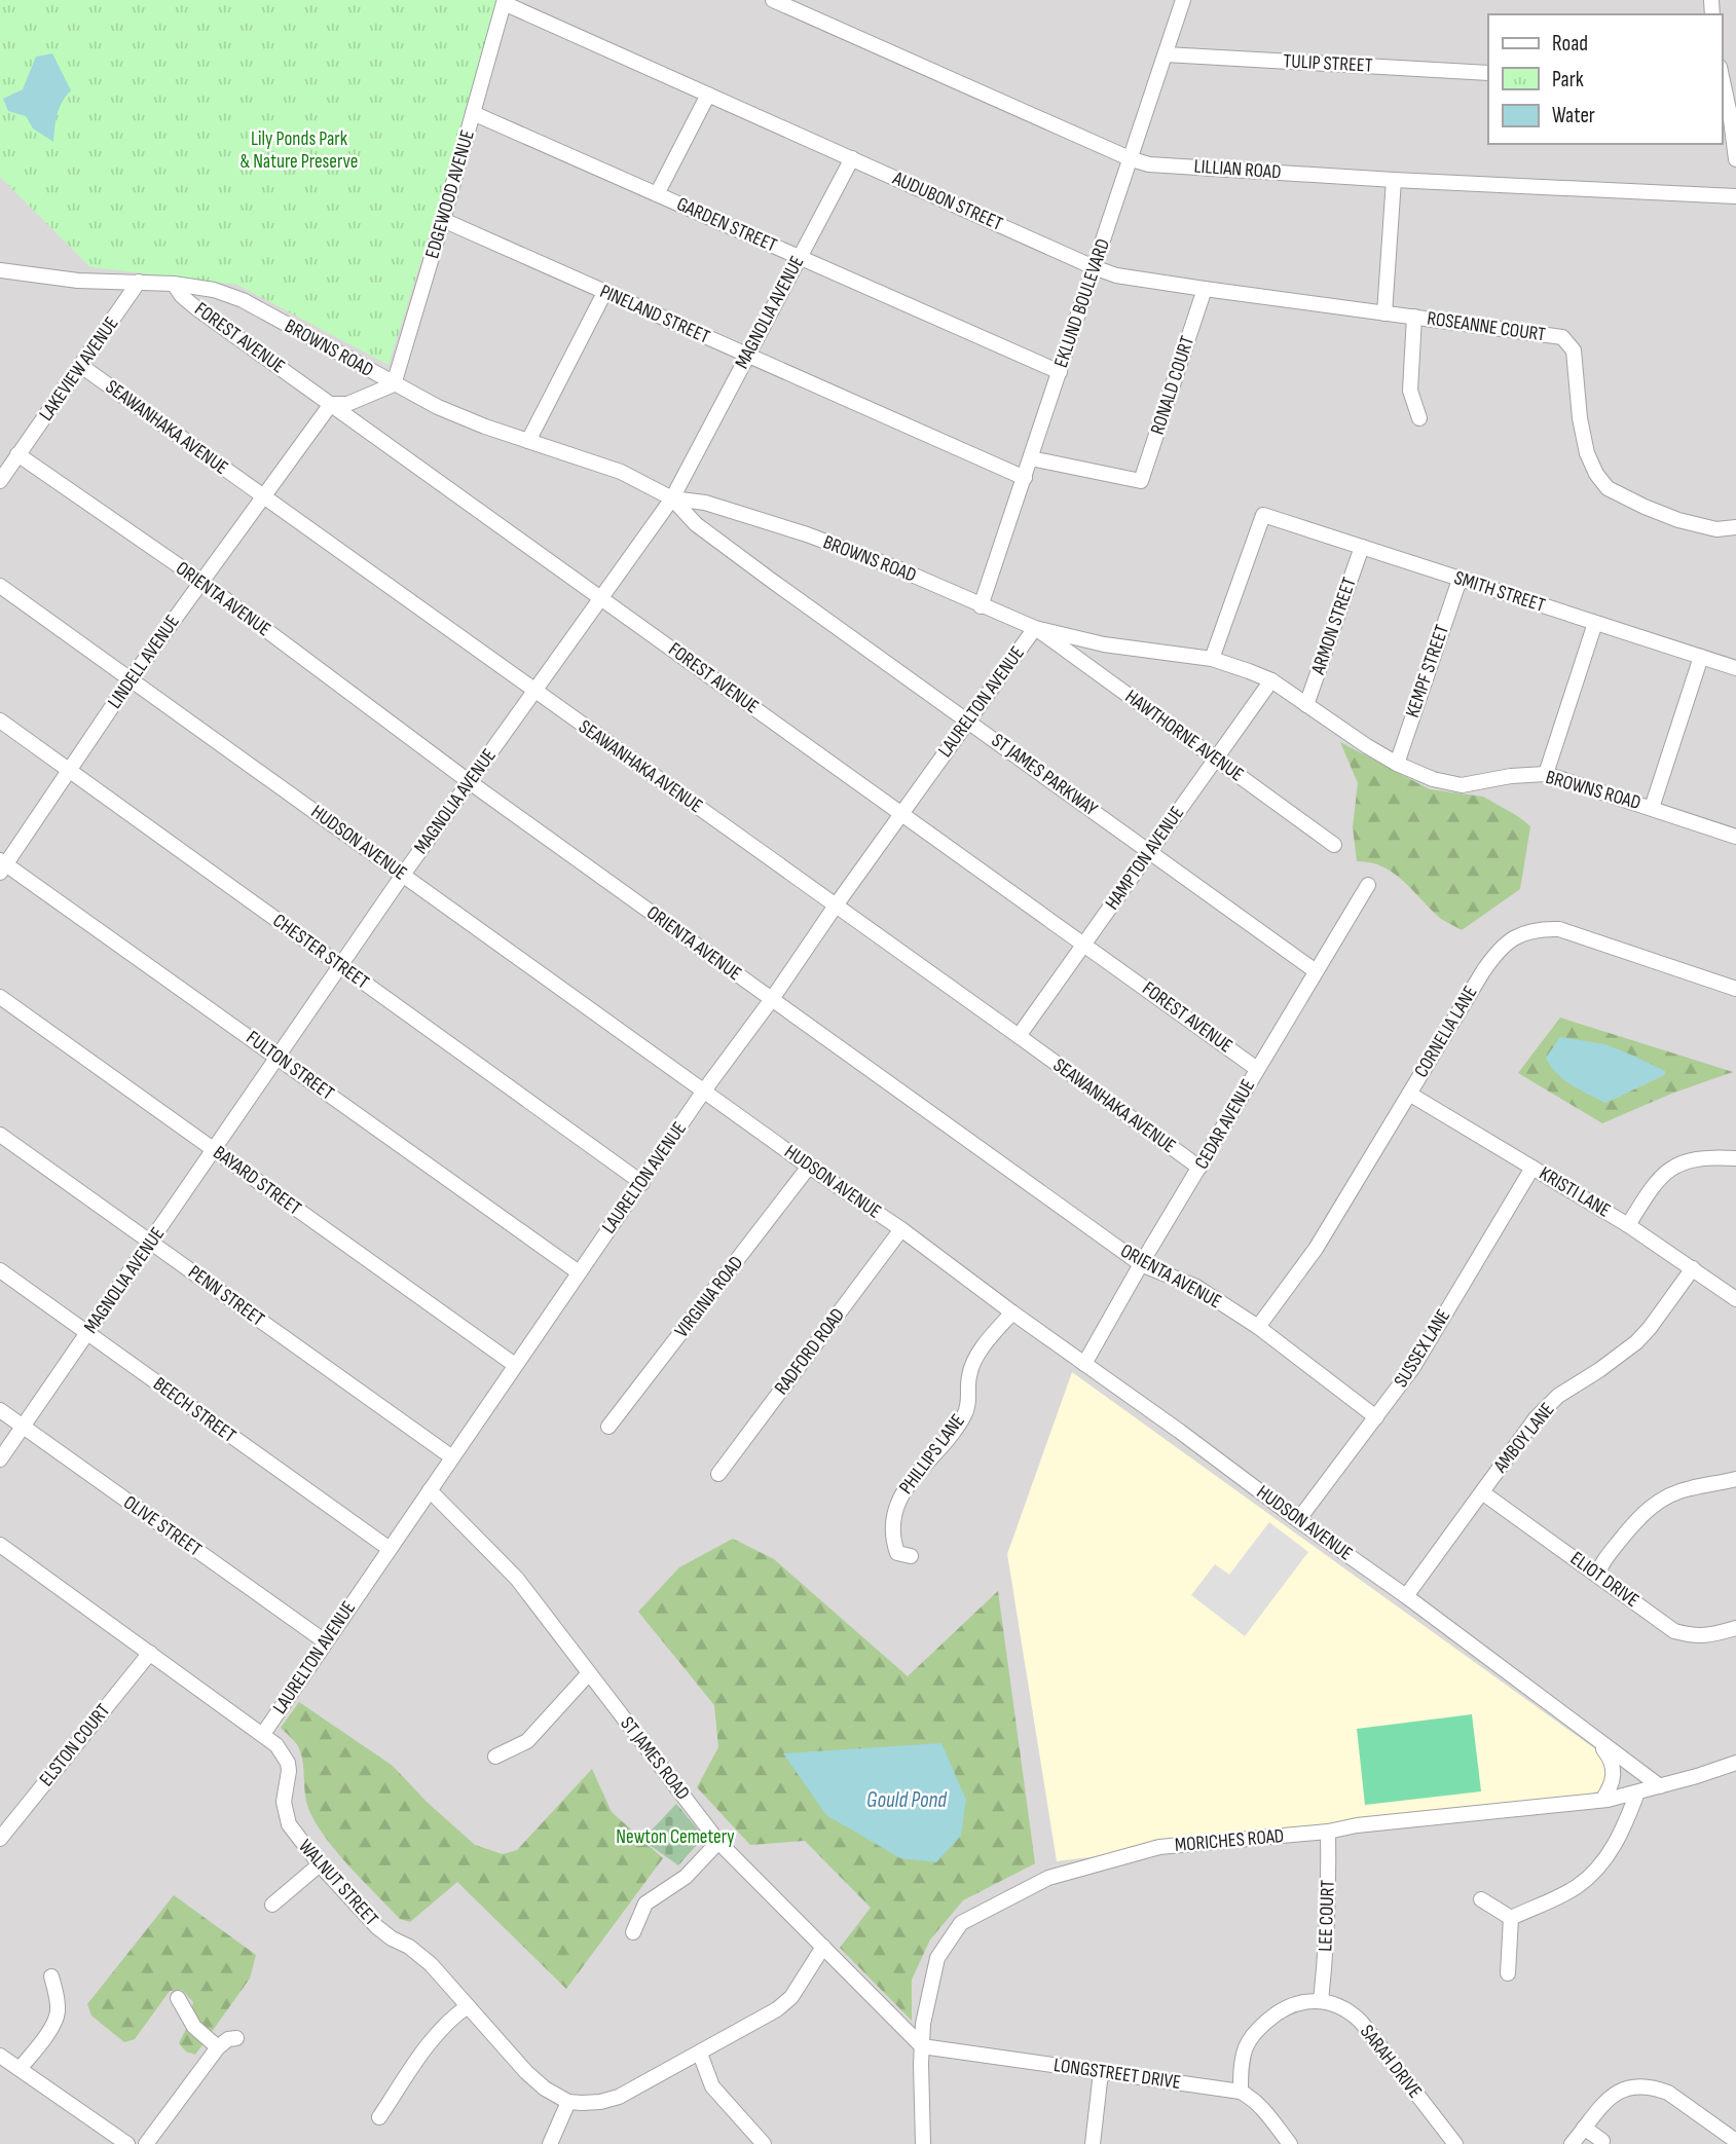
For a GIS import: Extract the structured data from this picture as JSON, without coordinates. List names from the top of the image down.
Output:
{
  "streets": {
    "street": [
      "TULIP STREET",
      "LILLIAN ROAD",
      "EDGEWOOD AVENUE",
      "AUDUBON STREET",
      "GARDEN STREET",
      "EKLUND BOULEVARD",
      "MAGNOLIA AVENUE",
      "PINELAND STREET",
      "ROSEANNE COURT",
      "FOREST AVENUE",
      "BROWNS ROAD",
      "LAKEVIEW AVENUE",
      "RONALD COURT",
      "SEAWANHAKA AVENUE",
      "SMITH STREET",
      "ORIENTA AVENUE",
      "ARMON STREET",
      "LINDELL AVENUE",
      "KEMPF STREET",
      "LAURELTON AVENUE",
      "HAWTHORNE AVENUE",
      "ST JAMES PARKWAY",
      "HUDSON AVENUE",
      "HAMPTON AVENUE",
      "CHESTER STREET",
      "CORNELIA LANE",
      "FULTON STREET",
      "CEDAR AVENUE",
      "BAYARD STREET",
      "KRISTI LANE",
      "PENN STREET",
      "VIRGINIA ROAD",
      "SUSSEX LANE",
      "RADFORD ROAD",
      "BEECH STREET",
      "AMBOY LANE",
      "PHILLIPS LANE",
      "OLIVE STREET",
      "ELIOT DRIVE",
      "ELSTON COURT",
      "ST JAMES ROAD",
      "MORICHES ROAD",
      "WALNUT STREET",
      "LEE COURT",
      "SARAH DRIVE",
      "LONGSTREET DRIVE"
    ]
  },
  "crossings": [
    ["TULIP STREET", "EKLUND BOULEVARD"],
    ["LILLIAN ROAD", "EKLUND BOULEVARD"],
    ["EDGEWOOD AVENUE", "AUDUBON STREET"],
    ["EDGEWOOD AVENUE", "GARDEN STREET"],
    ["EDGEWOOD AVENUE", "PINELAND STREET"],
    ["EDGEWOOD AVENUE", "BROWNS ROAD"],
    ["AUDUBON STREET", "EKLUND BOULEVARD"],
    ["AUDUBON STREET", "MAGNOLIA AVENUE"],
    ["AUDUBON STREET", "ROSEANNE COURT"],
    ["AUDUBON STREET", "RONALD COURT"],
    ["GARDEN STREET", "EKLUND BOULEVARD"],
    ["GARDEN STREET", "MAGNOLIA AVENUE"],
    ["EKLUND BOULEVARD", "PINELAND STREET"],
    ["EKLUND BOULEVARD", "BROWNS ROAD"],
    ["EKLUND BOULEVARD", "RONALD COURT"],
    ["MAGNOLIA AVENUE", "PINELAND STREET"],
    ["MAGNOLIA AVENUE", "FOREST AVENUE"],
    ["MAGNOLIA AVENUE", "BROWNS ROAD"],
    ["MAGNOLIA AVENUE", "SEAWANHAKA AVENUE"],
    ["MAGNOLIA AVENUE", "ORIENTA AVENUE"],
    ["MAGNOLIA AVENUE", "ST JAMES PARKWAY"],
    ["MAGNOLIA AVENUE", "HUDSON AVENUE"],
    ["MAGNOLIA AVENUE", "CHESTER STREET"],
    ["MAGNOLIA AVENUE", "FULTON STREET"],
    ["MAGNOLIA AVENUE", "BAYARD STREET"],
    ["MAGNOLIA AVENUE", "PENN STREET"],
    ["MAGNOLIA AVENUE", "BEECH STREET"],
    ["MAGNOLIA AVENUE", "OLIVE STREET"],
    ["FOREST AVENUE", "BROWNS ROAD"],
    ["FOREST AVENUE", "LINDELL AVENUE"],
    ["FOREST AVENUE", "LAURELTON AVENUE"],
    ["FOREST AVENUE", "HAMPTON AVENUE"],
    ["FOREST AVENUE", "CEDAR AVENUE"],
    ["BROWNS ROAD", "LAKEVIEW AVENUE"],
    ["BROWNS ROAD", "SMITH STREET"],
    ["BROWNS ROAD", "ARMON STREET"],
    ["BROWNS ROAD", "KEMPF STREET"],
    ["BROWNS ROAD", "LAURELTON AVENUE"],
    ["BROWNS ROAD", "HAWTHORNE AVENUE"],
    ["BROWNS ROAD", "ST JAMES PARKWAY"],
    ["BROWNS ROAD", "HAMPTON AVENUE"],
    ["LAKEVIEW AVENUE", "SEAWANHAKA AVENUE"],
    ["LAKEVIEW AVENUE", "ORIENTA AVENUE"],
    ["SEAWANHAKA AVENUE", "LINDELL AVENUE"],
    ["SEAWANHAKA AVENUE", "LAURELTON AVENUE"],
    ["SEAWANHAKA AVENUE", "HAMPTON AVENUE"],
    ["SEAWANHAKA AVENUE", "CEDAR AVENUE"],
    ["SMITH STREET", "ARMON STREET"],
    ["SMITH STREET", "KEMPF STREET"],
    ["ORIENTA AVENUE", "LINDELL AVENUE"],
    ["ORIENTA AVENUE", "LAURELTON AVENUE"],
    ["ORIENTA AVENUE", "CORNELIA LANE"],
    ["ORIENTA AVENUE", "CEDAR AVENUE"],
    ["ORIENTA AVENUE", "SUSSEX LANE"],
    ["LINDELL AVENUE", "HUDSON AVENUE"],
    ["LINDELL AVENUE", "CHESTER STREET"],
    ["LINDELL AVENUE", "FULTON STREET"],
    ["LAURELTON AVENUE", "HAWTHORNE AVENUE"],
    ["LAURELTON AVENUE", "ST JAMES PARKWAY"],
    ["LAURELTON AVENUE", "HUDSON AVENUE"],
    ["LAURELTON AVENUE", "CHESTER STREET"],
    ["LAURELTON AVENUE", "FULTON STREET"],
    ["LAURELTON AVENUE", "BAYARD STREET"],
    ["LAURELTON AVENUE", "PENN STREET"],
    ["LAURELTON AVENUE", "BEECH STREET"],
    ["LAURELTON AVENUE", "OLIVE STREET"],
    ["LAURELTON AVENUE", "ST JAMES ROAD"],
    ["LAURELTON AVENUE", "WALNUT STREET"],
    ["HAWTHORNE AVENUE", "HAMPTON AVENUE"],
    ["ST JAMES PARKWAY", "HAMPTON AVENUE"],
    ["ST JAMES PARKWAY", "CEDAR AVENUE"],
    ["HUDSON AVENUE", "CEDAR AVENUE"],
    ["HUDSON AVENUE", "VIRGINIA ROAD"],
    ["HUDSON AVENUE", "SUSSEX LANE"],
    ["HUDSON AVENUE", "RADFORD ROAD"],
    ["HUDSON AVENUE", "AMBOY LANE"],
    ["HUDSON AVENUE", "PHILLIPS LANE"],
    ["HUDSON AVENUE", "MORICHES ROAD"],
    ["CORNELIA LANE", "KRISTI LANE"],
    ["KRISTI LANE", "SUSSEX LANE"],
    ["KRISTI LANE", "AMBOY LANE"],
    ["AMBOY LANE", "ELIOT DRIVE"],
    ["ELSTON COURT", "WALNUT STREET"],
    ["ST JAMES ROAD", "MORICHES ROAD"],
    ["ST JAMES ROAD", "LONGSTREET DRIVE"],
    ["MORICHES ROAD", "LEE COURT"],
    ["MORICHES ROAD", "LONGSTREET DRIVE"],
    ["LEE COURT", "SARAH DRIVE"]
  ],
  "water": ["Gould Pond"],
  "parks": ["Lily Ponds Park & Nature Preserve", "Newton Cemetery"],
  "legend": ["Road", "Park", "Water"]
}
